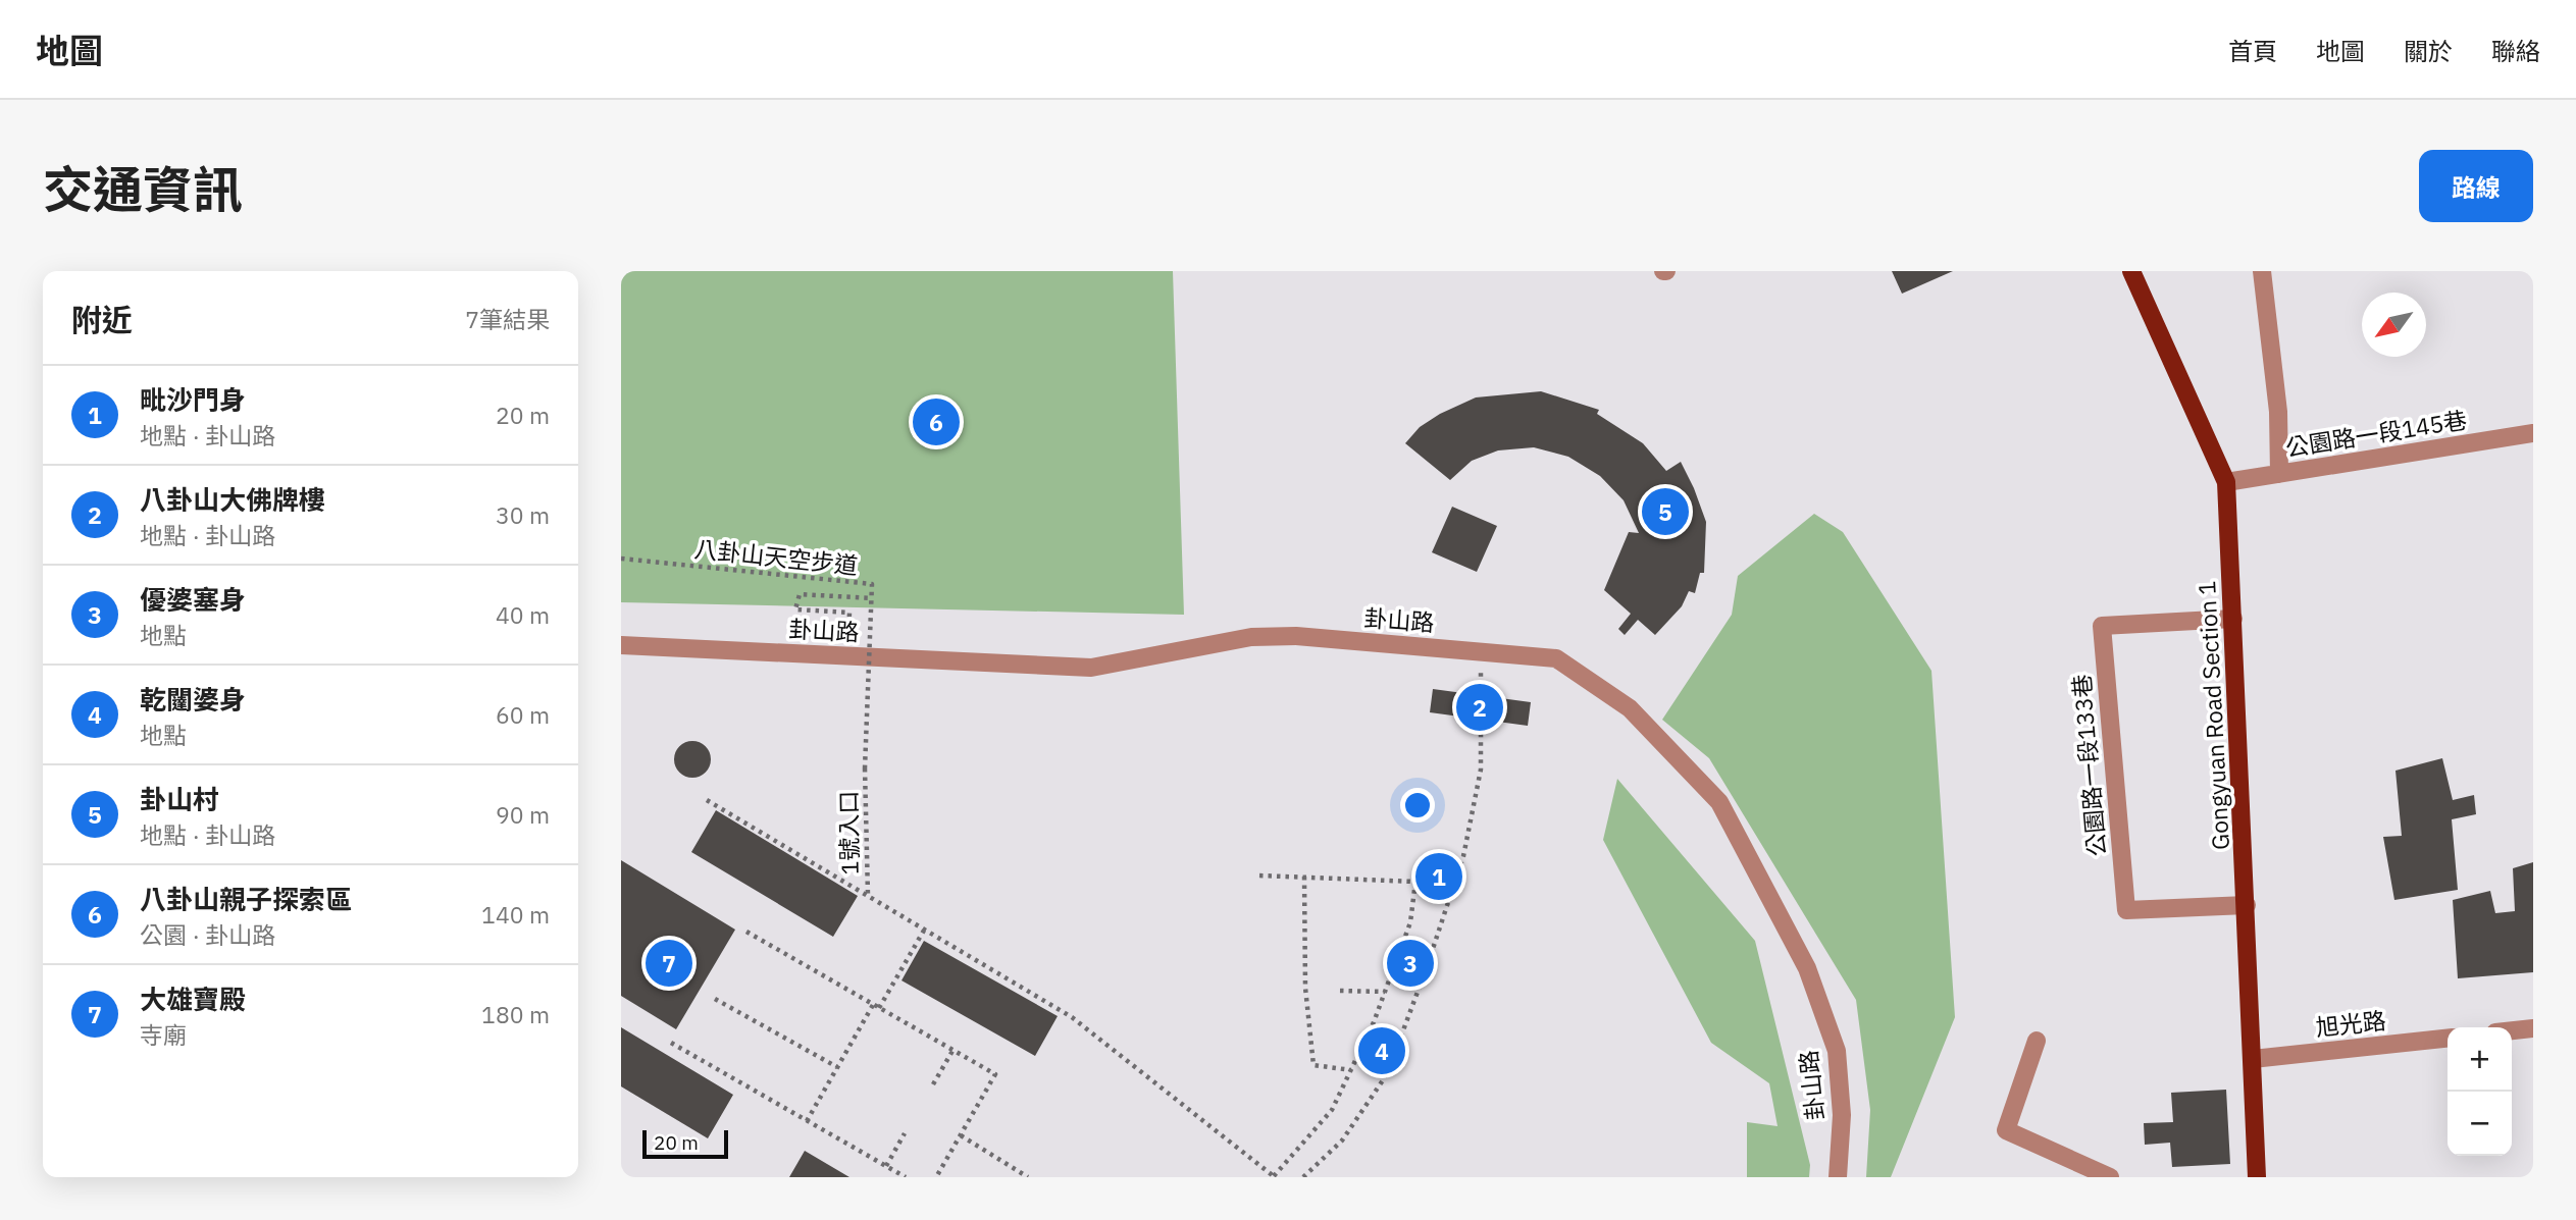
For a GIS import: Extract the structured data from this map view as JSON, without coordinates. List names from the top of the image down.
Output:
{
  "streets": {
    "main road": ["Gongyuan Road Section 1"],
    "street": [
      "公園路一段145巷",
      "卦山路",
      "公園路一段133巷",
      "旭光路"
    ],
    "path": ["八卦山天空步道", "1號入口"]
  },
  "crossings": [
    ["公園路一段145巷", "Gongyuan Road Section 1"],
    ["八卦山天空步道", "1號入口"],
    ["Gongyuan Road Section 1", "公園路一段133巷"],
    ["Gongyuan Road Section 1", "旭光路"]
  ],
  "scale_bar": "20 m",
  "north": "bottom left",
  "page": {
    "header": "地圖",
    "nav": [
      "首頁",
      "地圖",
      "關於",
      "聯絡"
    ],
    "title": "交通資訊",
    "buttons": "路線",
    "heading": ["附近", "7筆結果"],
    "list": [
      {
        "mark": "1",
        "name": "毗沙門身",
        "note": "地點 · 卦山路",
        "value": "20 m"
      },
      {
        "mark": "2",
        "name": "八卦山大佛牌樓",
        "note": "地點 · 卦山路",
        "value": "30 m"
      },
      {
        "mark": "3",
        "name": "優婆塞身",
        "note": "地點",
        "value": "40 m"
      },
      {
        "mark": "4",
        "name": "乾闥婆身",
        "note": "地點",
        "value": "60 m"
      },
      {
        "mark": "5",
        "name": "卦山村",
        "note": "地點 · 卦山路",
        "value": "90 m"
      },
      {
        "mark": "6",
        "name": "八卦山親子探索區",
        "note": "公園 · 卦山路",
        "value": "140 m"
      },
      {
        "mark": "7",
        "name": "大雄寶殿",
        "note": "寺廟",
        "value": "180 m"
      }
    ],
    "pins": [
      "6",
      "5",
      "2",
      "1",
      "3",
      "7",
      "4"
    ],
    "map_buttons": ["+", "−"],
    "scale": "20 m"
  }
}
